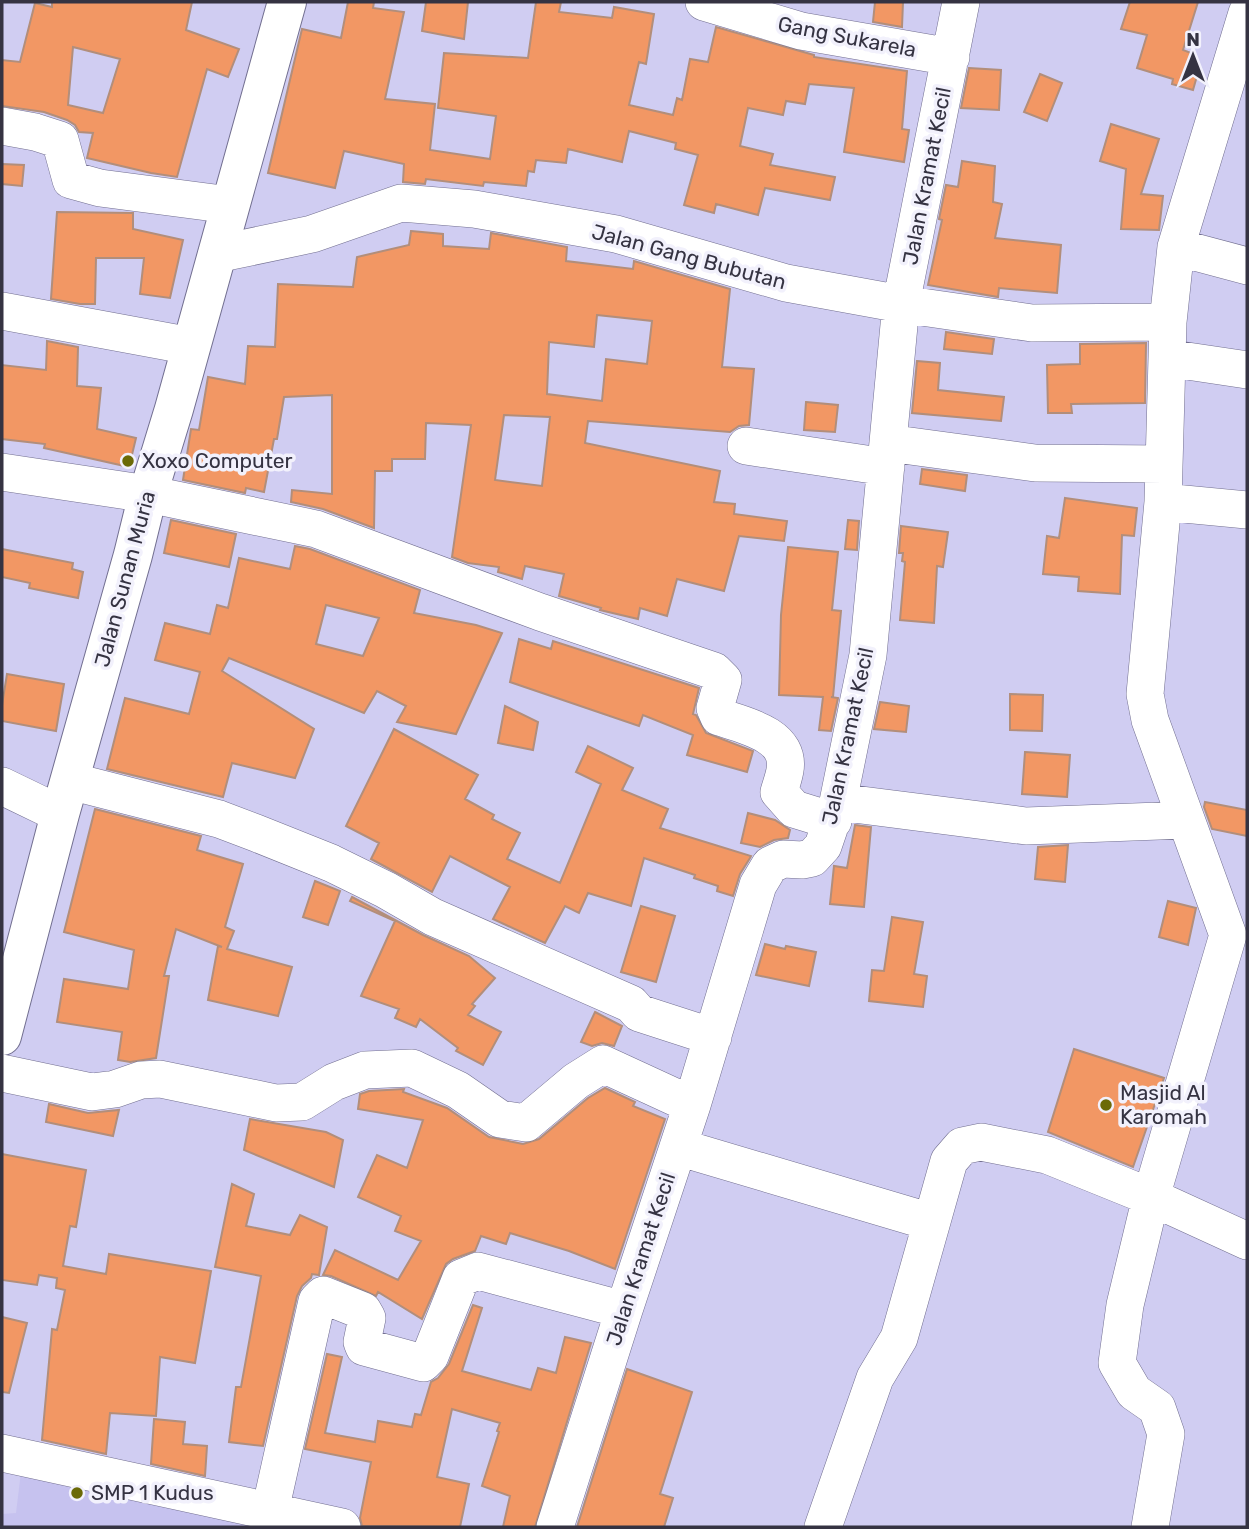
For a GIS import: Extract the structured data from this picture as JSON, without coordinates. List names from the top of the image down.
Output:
{
  "streets": {
    "main road": ["Jalan Sunan Muria"],
    "street": ["Gang Sukarela", "Jalan Kramat Kecil", "Jalan Gang Bubutan"]
  },
  "crossings": [
    ["Gang Sukarela", "Jalan Kramat Kecil"],
    ["Jalan Kramat Kecil", "Jalan Gang Bubutan"],
    ["Jalan Gang Bubutan", "Jalan Sunan Muria"]
  ],
  "places": ["Xoxo Computer", "Masjid Al Karomah", "SMP 1 Kudus"],
  "north": "top"
}
